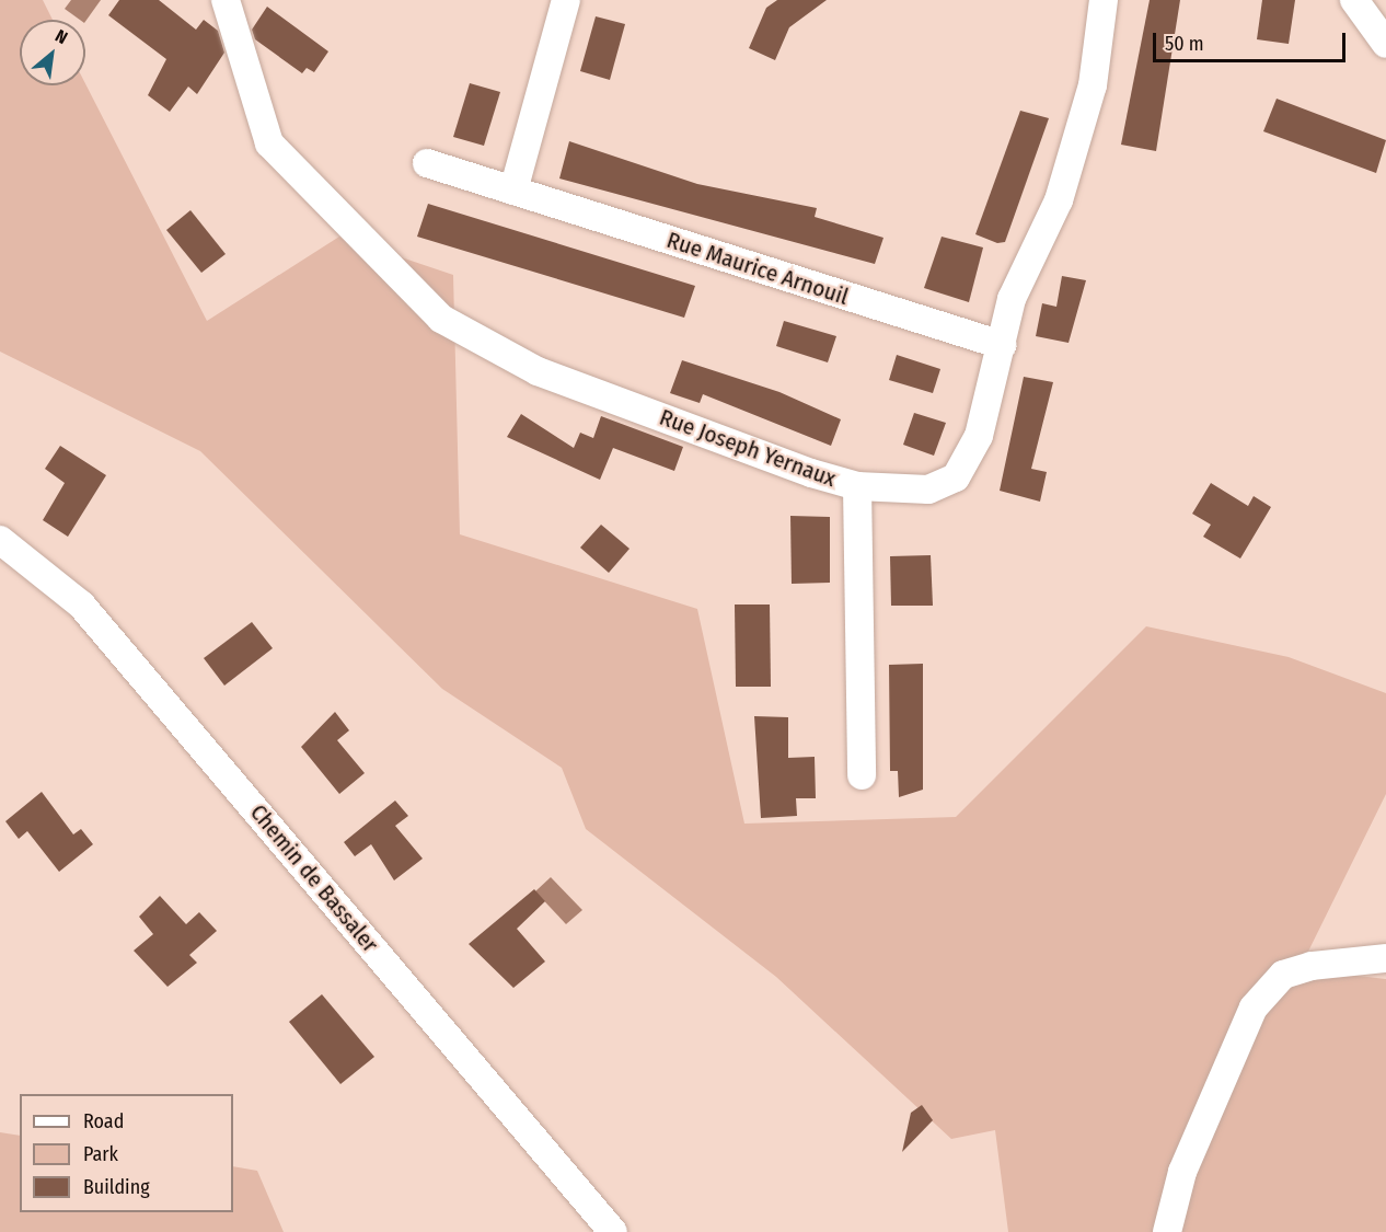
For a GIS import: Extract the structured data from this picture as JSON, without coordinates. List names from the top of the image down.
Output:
{
  "streets": {
    "street": ["Rue Maurice Arnouil", "Rue Joseph Yernaux", "Chemin de Bassaler"]
  },
  "crossings": [
    ["Rue Maurice Arnouil", "Rue Joseph Yernaux"]
  ],
  "legend": ["Road", "Park", "Building"],
  "scale_bar": "50 m",
  "north": "top right"
}
